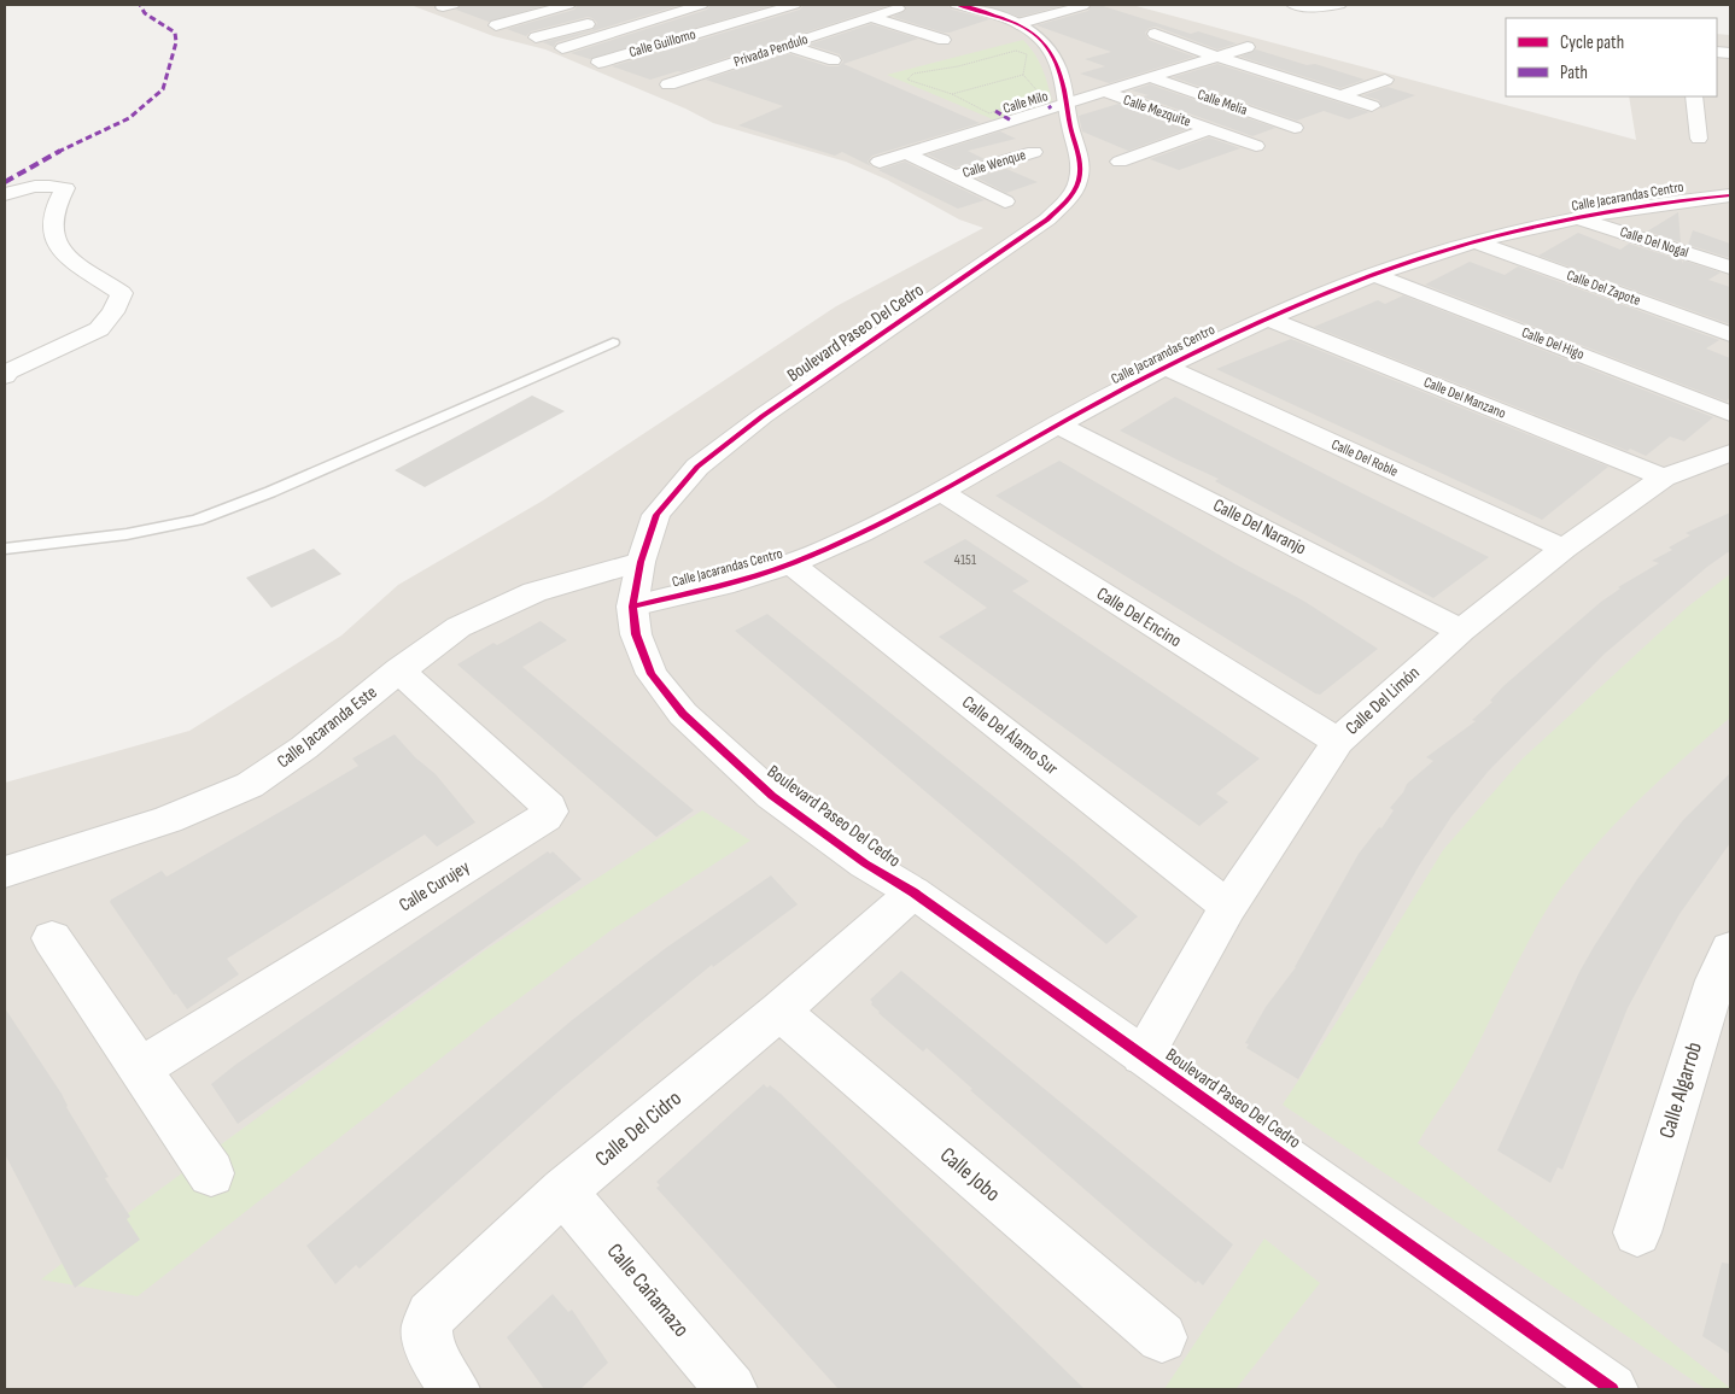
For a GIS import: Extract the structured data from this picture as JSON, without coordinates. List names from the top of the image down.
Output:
{
  "streets": {
    "street": [
      "Calle Guillomo",
      "Privada Pendulo",
      "Calle Milo",
      "Calle Melia",
      "Calle Mezquite",
      "Calle Wenque",
      "Calle Jacarandas Centro",
      "Calle Del Nogal",
      "Calle Del Zapote",
      "Boulevard Paseo Del Cedro",
      "Calle Del Higo",
      "Calle Del Manzano",
      "Calle Del Roble",
      "Calle Del Naranjo",
      "Calle Del Encino",
      "Calle Del Limón",
      "Calle Jacaranda Este",
      "Calle Del Álamo Sur",
      "Calle Curujey",
      "Calle Algarrob",
      "Calle Del Cidro",
      "Calle Jobo",
      "Calle Cañamazo"
    ]
  },
  "crossings": [
    ["Calle Milo", "Calle Melia"],
    ["Calle Milo", "Calle Mezquite"],
    ["Calle Milo", "Calle Wenque"],
    ["Calle Milo", "Boulevard Paseo Del Cedro"],
    ["Calle Jacarandas Centro", "Calle Del Nogal"],
    ["Calle Jacarandas Centro", "Calle Del Zapote"],
    ["Calle Jacarandas Centro", "Boulevard Paseo Del Cedro"],
    ["Calle Jacarandas Centro", "Calle Del Higo"],
    ["Calle Jacarandas Centro", "Calle Del Manzano"],
    ["Calle Jacarandas Centro", "Calle Del Roble"],
    ["Calle Jacarandas Centro", "Calle Del Naranjo"],
    ["Calle Jacarandas Centro", "Calle Del Encino"],
    ["Calle Jacarandas Centro", "Calle Del Álamo Sur"],
    ["Boulevard Paseo Del Cedro", "Calle Del Limón"],
    ["Boulevard Paseo Del Cedro", "Calle Jacaranda Este"],
    ["Boulevard Paseo Del Cedro", "Calle Del Cidro"],
    ["Calle Del Manzano", "Calle Del Limón"],
    ["Calle Del Roble", "Calle Del Limón"],
    ["Calle Del Naranjo", "Calle Del Limón"],
    ["Calle Del Encino", "Calle Del Limón"],
    ["Calle Del Limón", "Calle Del Álamo Sur"],
    ["Calle Jacaranda Este", "Calle Curujey"],
    ["Calle Del Cidro", "Calle Jobo"],
    ["Calle Del Cidro", "Calle Cañamazo"]
  ],
  "house_numbers": ["4151"],
  "legend": ["Cycle path", "Path"]
}
